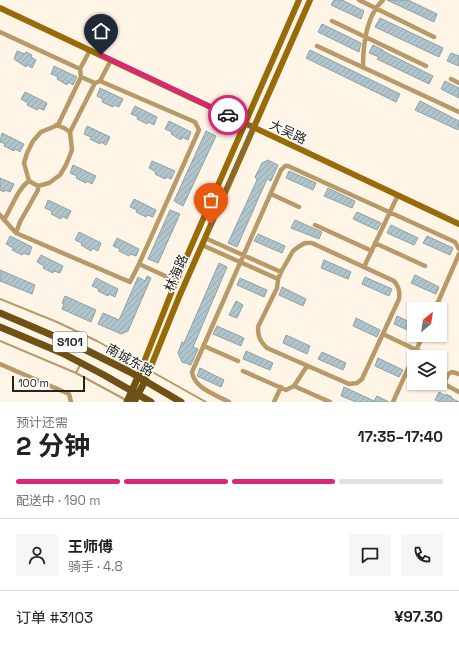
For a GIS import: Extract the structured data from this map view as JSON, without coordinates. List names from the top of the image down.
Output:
{
  "streets": {
    "main road": [
      "大吴路",
      "林海路",
      "S101",
      "南城东路"
    ]
  },
  "crossings": [
    ["大吴路", "林海路"],
    ["林海路", "南城东路"]
  ],
  "scale_bar": "100 m",
  "north": "top right",
  "page": {
    "scale": "100 m",
    "heading": ["2 分钟", "预计还需", "17:35–17:40"],
    "panel": [
      "王师傅",
      "骑手 · 4.8",
      "订单 #3103",
      "¥97.30"
    ],
    "bar": "配送中 · 190 m"
  }
}
